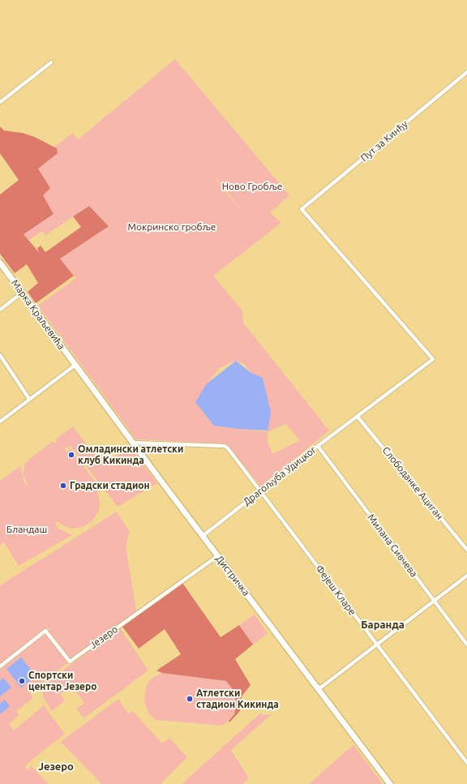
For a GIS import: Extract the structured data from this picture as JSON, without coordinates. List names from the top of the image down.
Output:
{
  "streets": {
    "main road": ["Марка Краљевића", "Дистричка"],
    "street": [
      "Пут за Кинђу",
      "Драгољуба Удицког",
      "Слободанке Ациган",
      "Милана Сивчева",
      "Фејеш Кларе",
      "Језеро"
    ]
  },
  "crossings": [
    ["Пут за Кинђу", "Драгољуба Удицког"],
    ["Марка Краљевића", "Дистричка"],
    ["Драгољуба Удицког", "Слободанке Ациган"],
    ["Драгољуба Удицког", "Милана Сивчева"],
    ["Драгољуба Удицког", "Дистричка"],
    ["Драгољуба Удицког", "Фејеш Кларе"],
    ["Дистричка", "Фејеш Кларе"],
    ["Дистричка", "Језеро"]
  ],
  "districts": ["Баранда", "Језеро"],
  "parks": ["Ново Гробље", "Мокринско гробље", "Бландаш"],
  "places": [
    "Омладински атлетски клуб Кикинда",
    "Градски стадион",
    "Спортски центар Језеро",
    "Атлетски стадион Кикинда"
  ]
}
